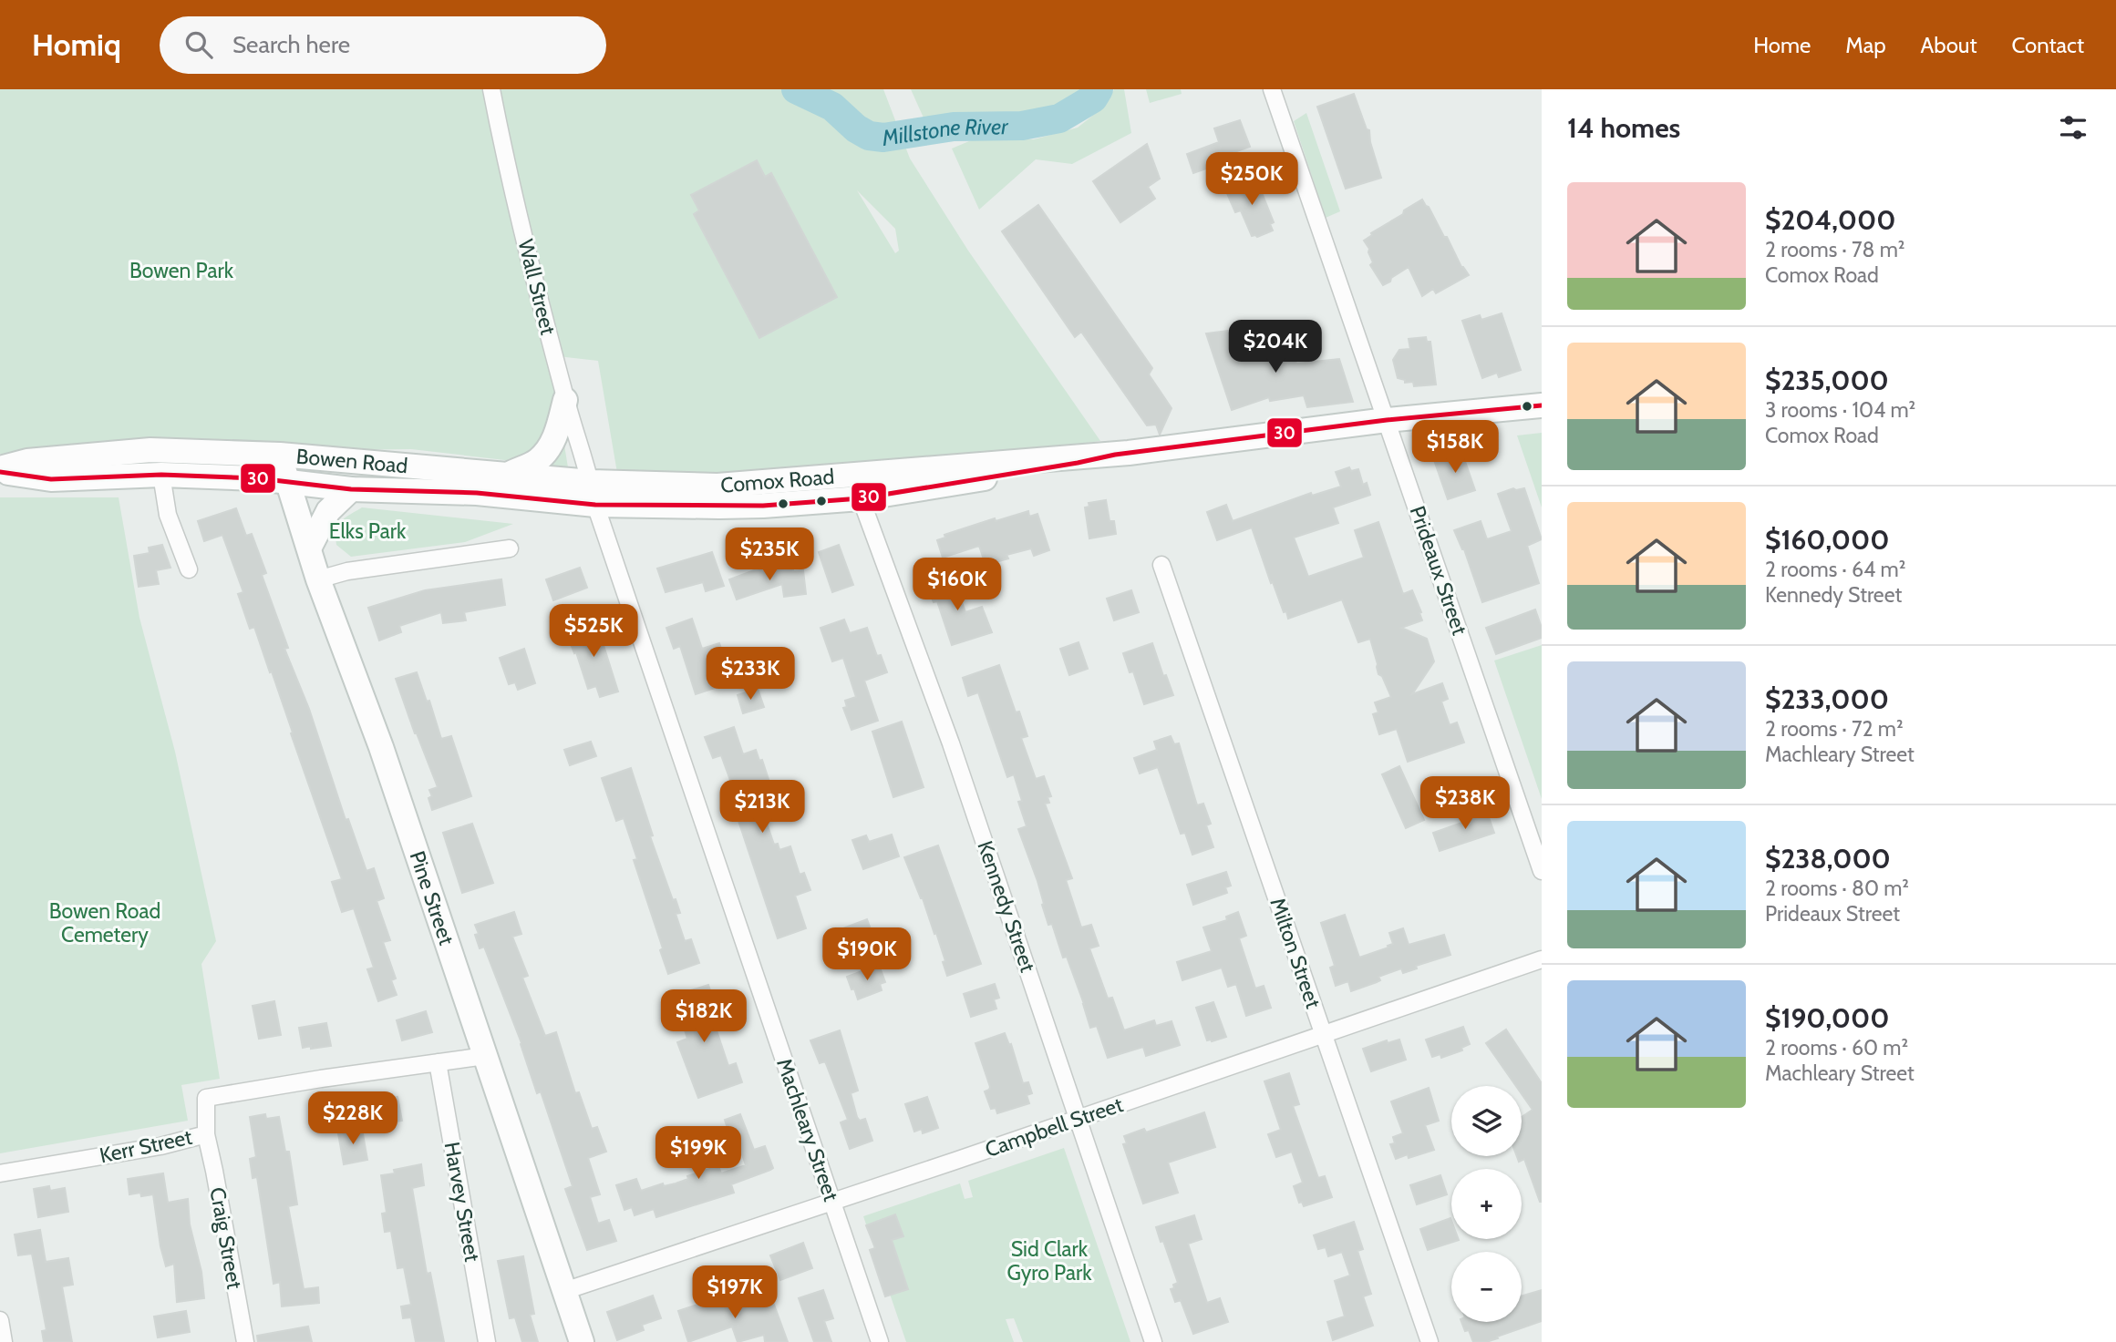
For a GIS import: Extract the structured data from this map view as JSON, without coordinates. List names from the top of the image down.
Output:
{
  "streets": {
    "main road": ["Bowen Road", "Comox Road", "Pine Street"],
    "street": [
      "Wall Street",
      "Prideaux Street",
      "Kennedy Street",
      "Milton Street",
      "Campbell Street",
      "Machleary Street",
      "Kerr Street",
      "Harvey Street",
      "Craig Street"
    ]
  },
  "crossings": [
    ["Wall Street", "Bowen Road"],
    ["Wall Street", "Comox Road"],
    ["Wall Street", "Machleary Street"],
    ["Bowen Road", "Comox Road"],
    ["Bowen Road", "Pine Street"],
    ["Bowen Road", "Machleary Street"],
    ["Comox Road", "Prideaux Street"],
    ["Comox Road", "Kennedy Street"],
    ["Comox Road", "Machleary Street"],
    ["Pine Street", "Campbell Street"],
    ["Pine Street", "Kerr Street"],
    ["Kennedy Street", "Campbell Street"],
    ["Milton Street", "Campbell Street"],
    ["Campbell Street", "Machleary Street"],
    ["Kerr Street", "Harvey Street"],
    ["Kerr Street", "Craig Street"]
  ],
  "water": ["Millstone River"],
  "parks": [
    "Bowen Park",
    "Elks Park",
    "Bowen Road Cemetery",
    "Sid Clark Gyro Park"
  ],
  "lines": ["transit line 30"],
  "page": {
    "header": "Homiq",
    "search": "Search here",
    "nav": [
      "Home",
      "Map",
      "About",
      "Contact"
    ],
    "heading": "14 homes",
    "price": [
      "$250K",
      "$204K",
      "$158K",
      "$235K",
      "$160K",
      "$525K",
      "$233K",
      "$238K",
      "$213K",
      "$190K",
      "$182K",
      "$228K",
      "$199K",
      "$197K"
    ],
    "list": [
      {
        "name": "$204,000",
        "note": "2 rooms · 78 m² · Comox Road"
      },
      {
        "name": "$235,000",
        "note": "3 rooms · 104 m² · Comox Road"
      },
      {
        "name": "$160,000",
        "note": "2 rooms · 64 m² · Kennedy Street"
      },
      {
        "name": "$233,000",
        "note": "2 rooms · 72 m² · Machleary Street"
      },
      {
        "name": "$238,000",
        "note": "2 rooms · 80 m² · Prideaux Street"
      },
      {
        "name": "$190,000",
        "note": "2 rooms · 60 m² · Machleary Street"
      }
    ],
    "map_buttons": ["+", "−"]
  }
}
